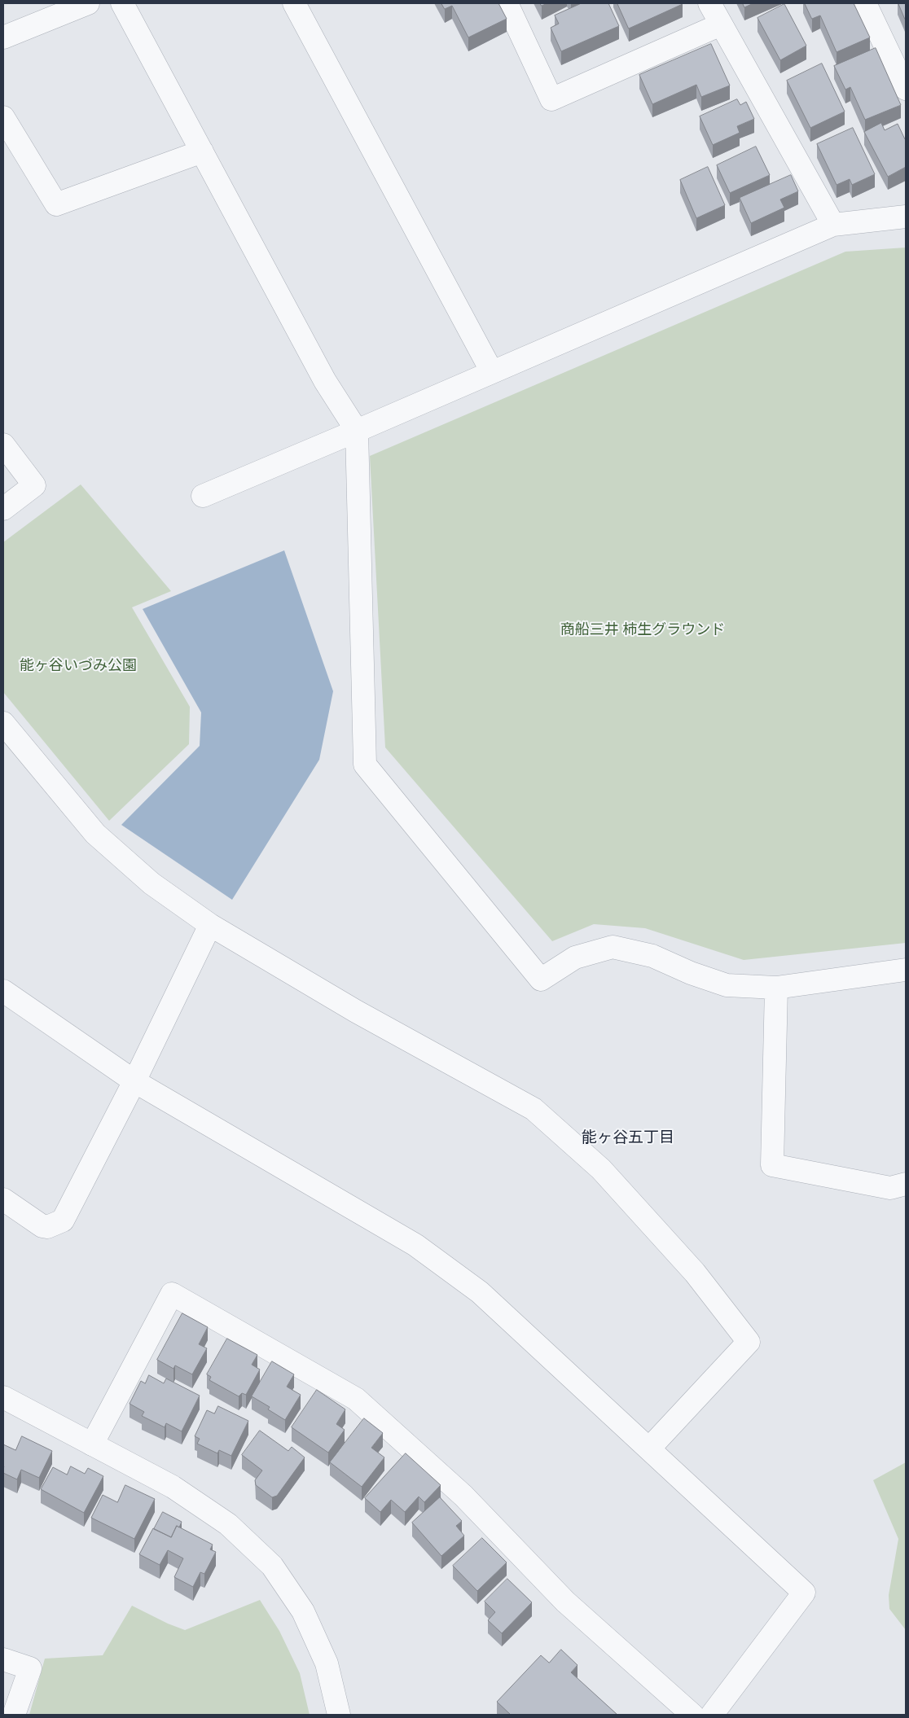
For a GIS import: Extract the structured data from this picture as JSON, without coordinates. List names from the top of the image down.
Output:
{
  "districts": ["能ヶ谷五丁目"],
  "parks": ["商船三井 柿生グラウンド", "能ヶ谷いづみ公園"]
}
